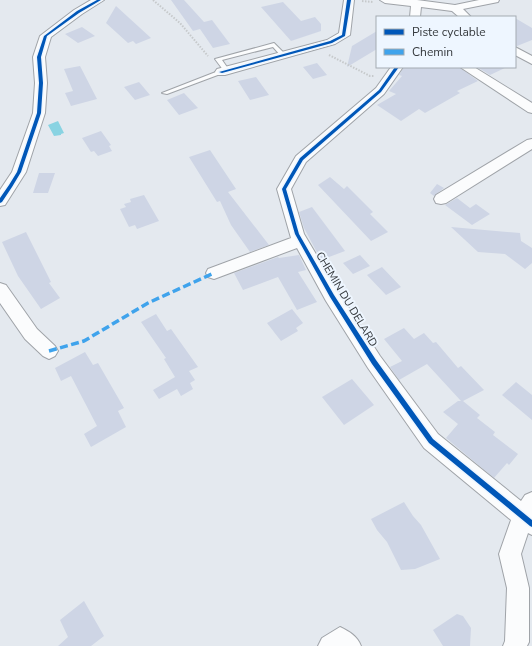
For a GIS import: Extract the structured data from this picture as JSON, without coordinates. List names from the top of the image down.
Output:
{
  "streets": {
    "street": ["CHEMIN DU DELARD"]
  },
  "legend": ["Piste cyclable", "Chemin"]
}
